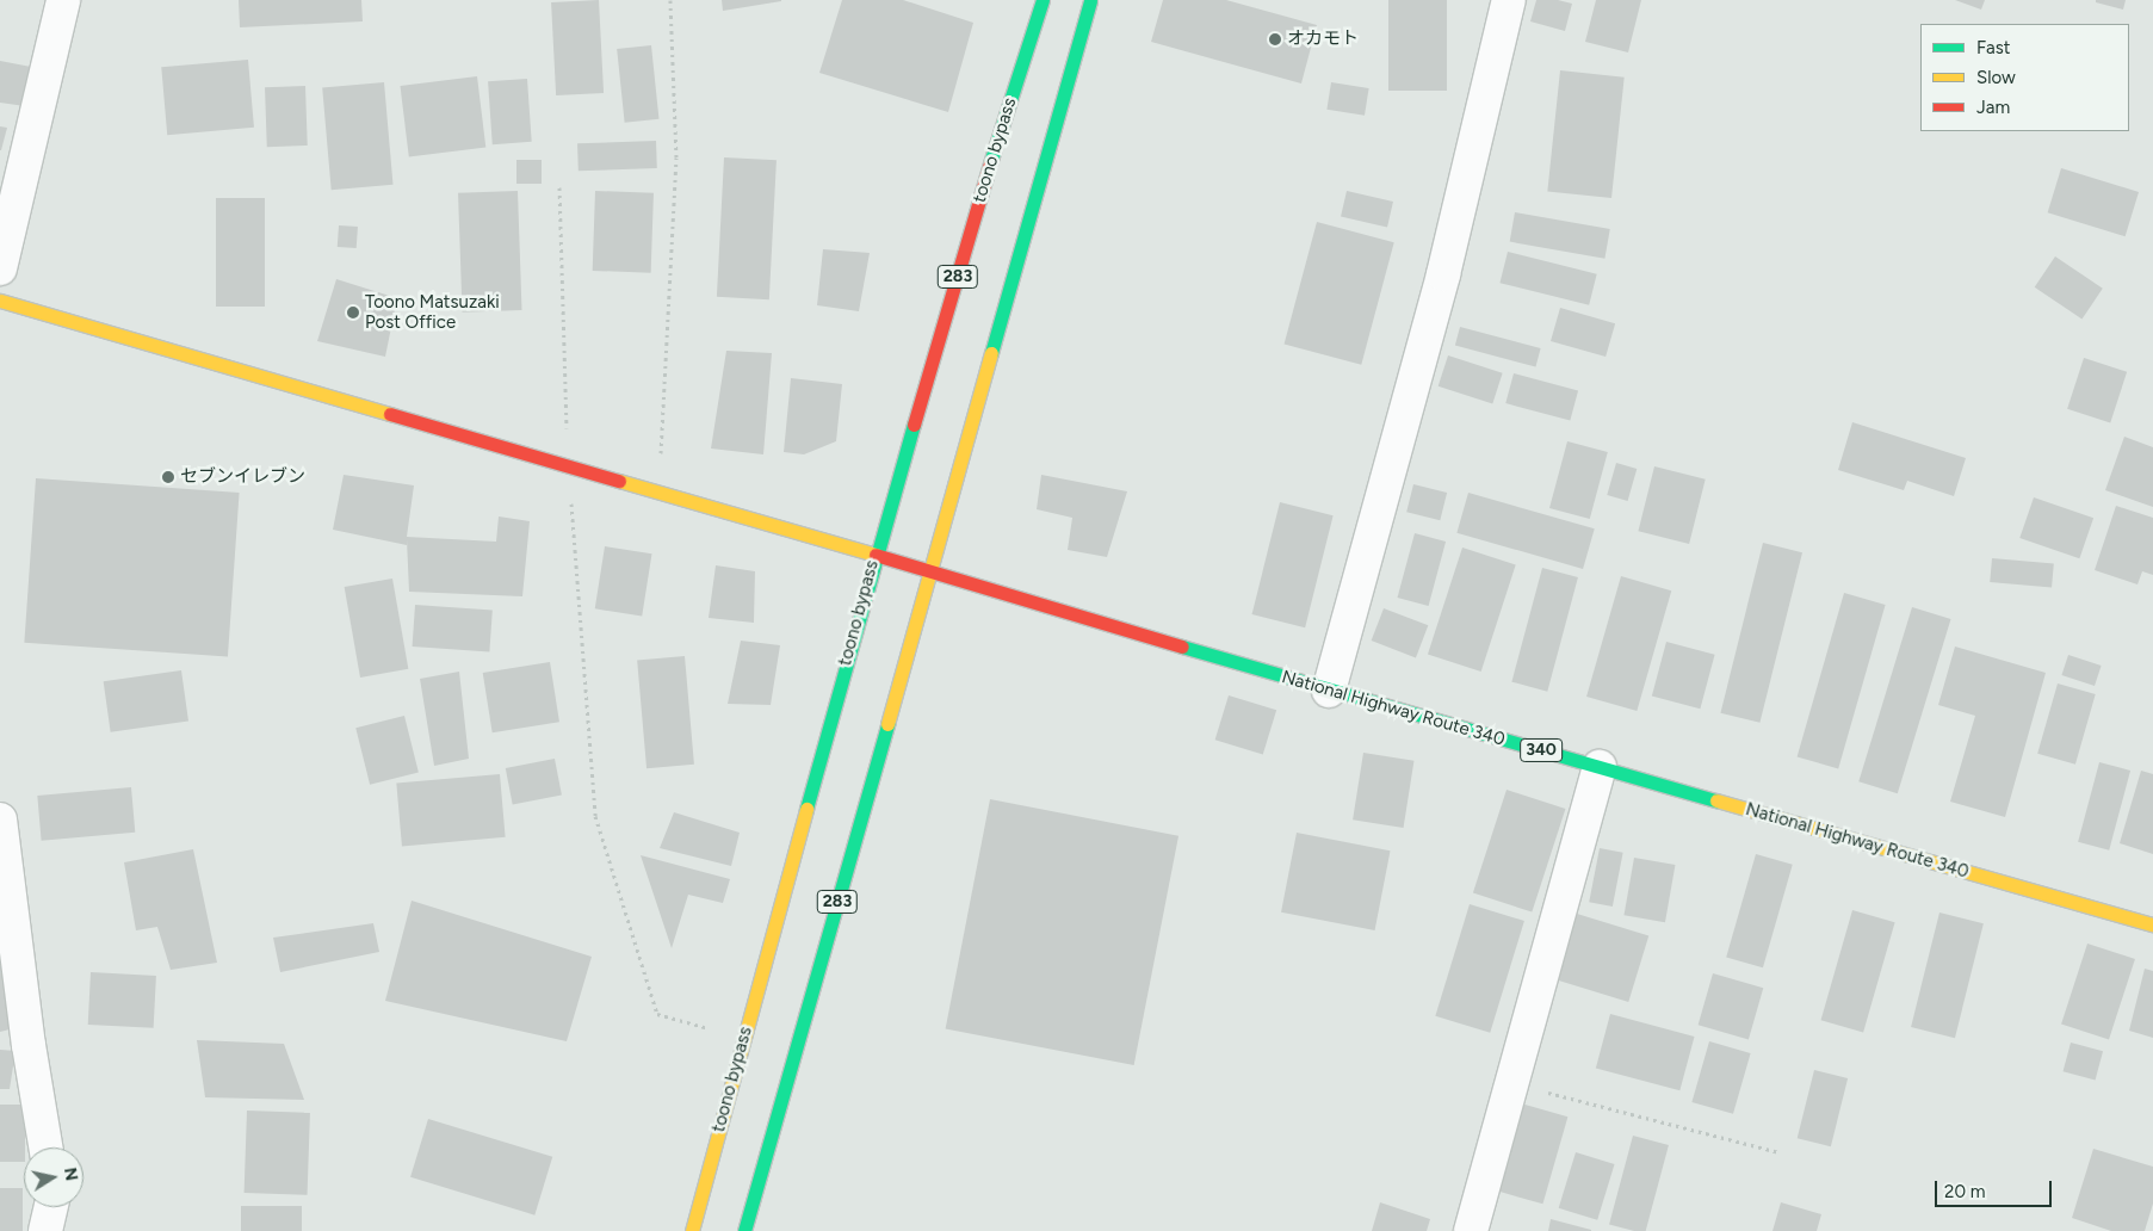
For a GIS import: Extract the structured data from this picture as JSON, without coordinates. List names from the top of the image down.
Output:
{
  "streets": {
    "main road": [
      "toono bypass",
      "283",
      "National Highway Route 340",
      "340"
    ]
  },
  "crossings": [
    ["toono bypass", "National Highway Route 340"],
    ["283", "National Highway Route 340"]
  ],
  "places": ["オカモト", "Toono Matsuzaki Post Office", "セブンイレブン"],
  "legend": ["Fast", "Slow", "Jam"],
  "scale_bar": "20 m",
  "north": "right"
}
